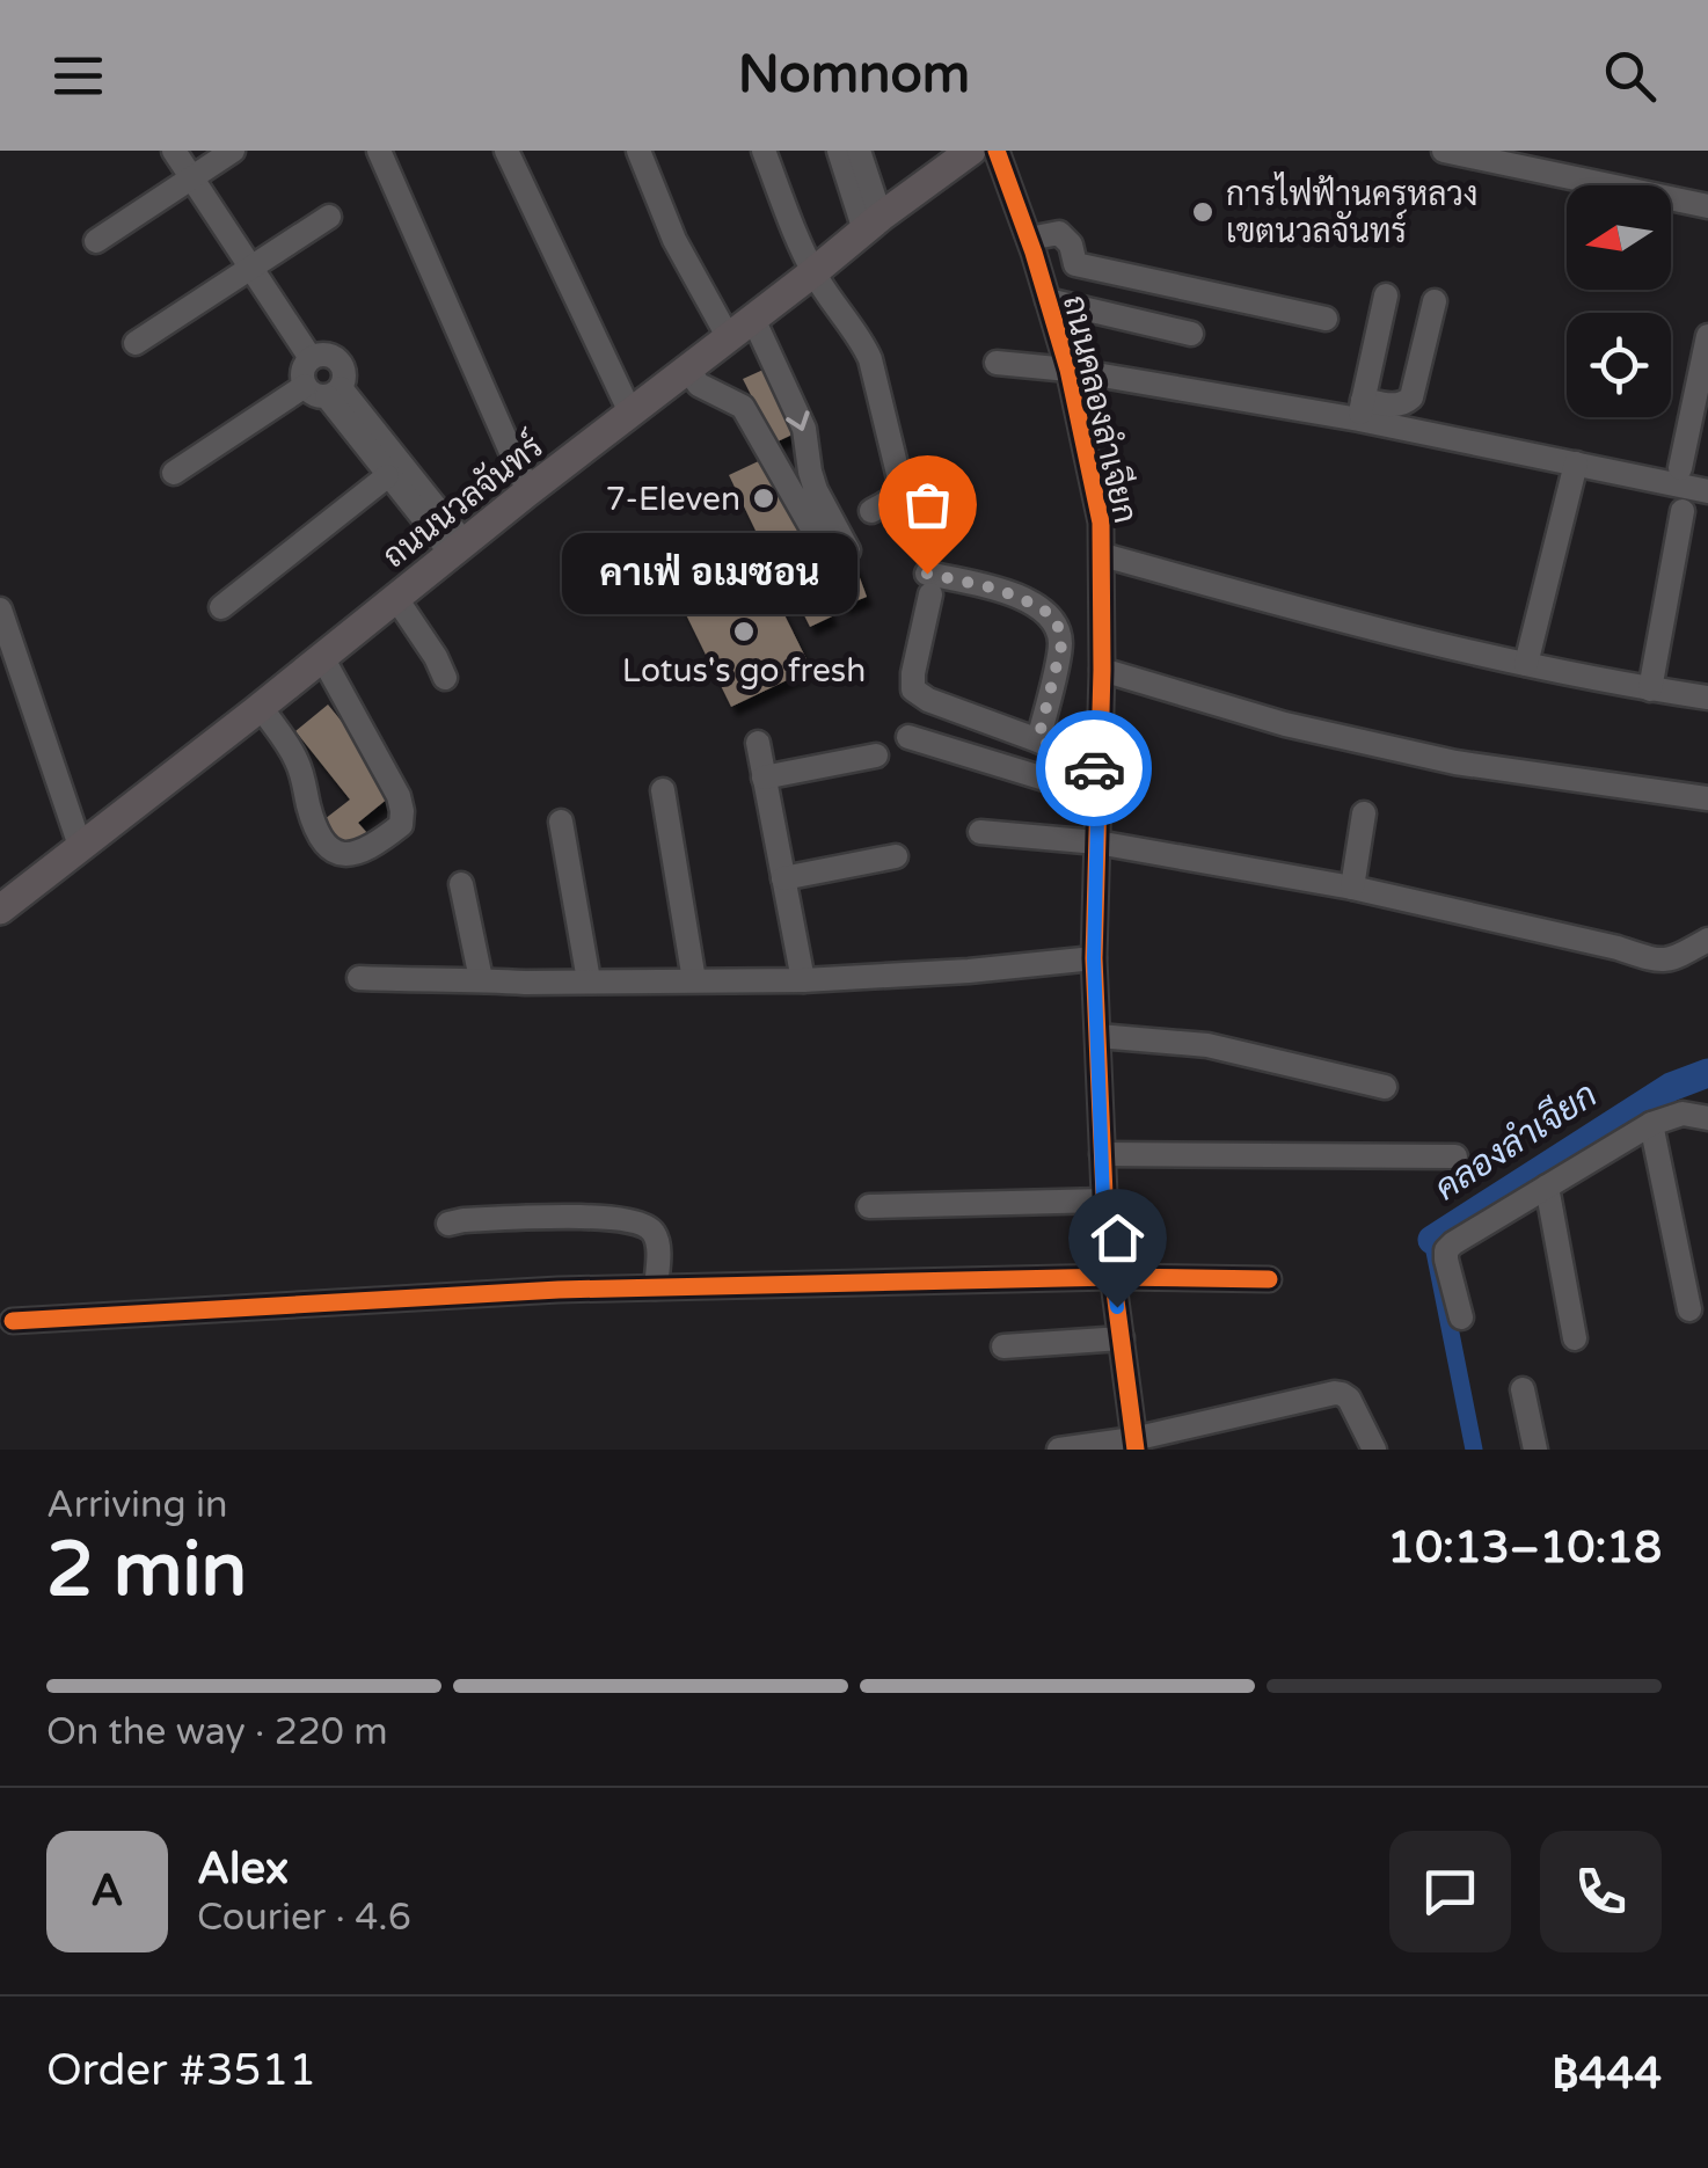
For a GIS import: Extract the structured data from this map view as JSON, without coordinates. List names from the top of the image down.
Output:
{
  "streets": {
    "main road": ["ถนนนวลจันทร์"],
    "street": ["ถนนคลองลำเจียก"]
  },
  "water": ["คลองลำเจียก"],
  "places": [
    "การไฟฟ้านครหลวง เขตนวลจันทร์",
    "7-Eleven",
    "คาเฟ่ อเมซอน",
    "Lotus's go fresh"
  ],
  "north": "left",
  "page": {
    "header": "Nomnom",
    "bubble": "คาเฟ่ อเมซอน",
    "heading": ["2 min", "Arriving in", "10:13–10:18"],
    "panel": [
      "Alex",
      "Courier · 4.6",
      "Order #3511",
      "฿444"
    ],
    "bar": "On the way · 220 m",
    "round": "A"
  }
}
